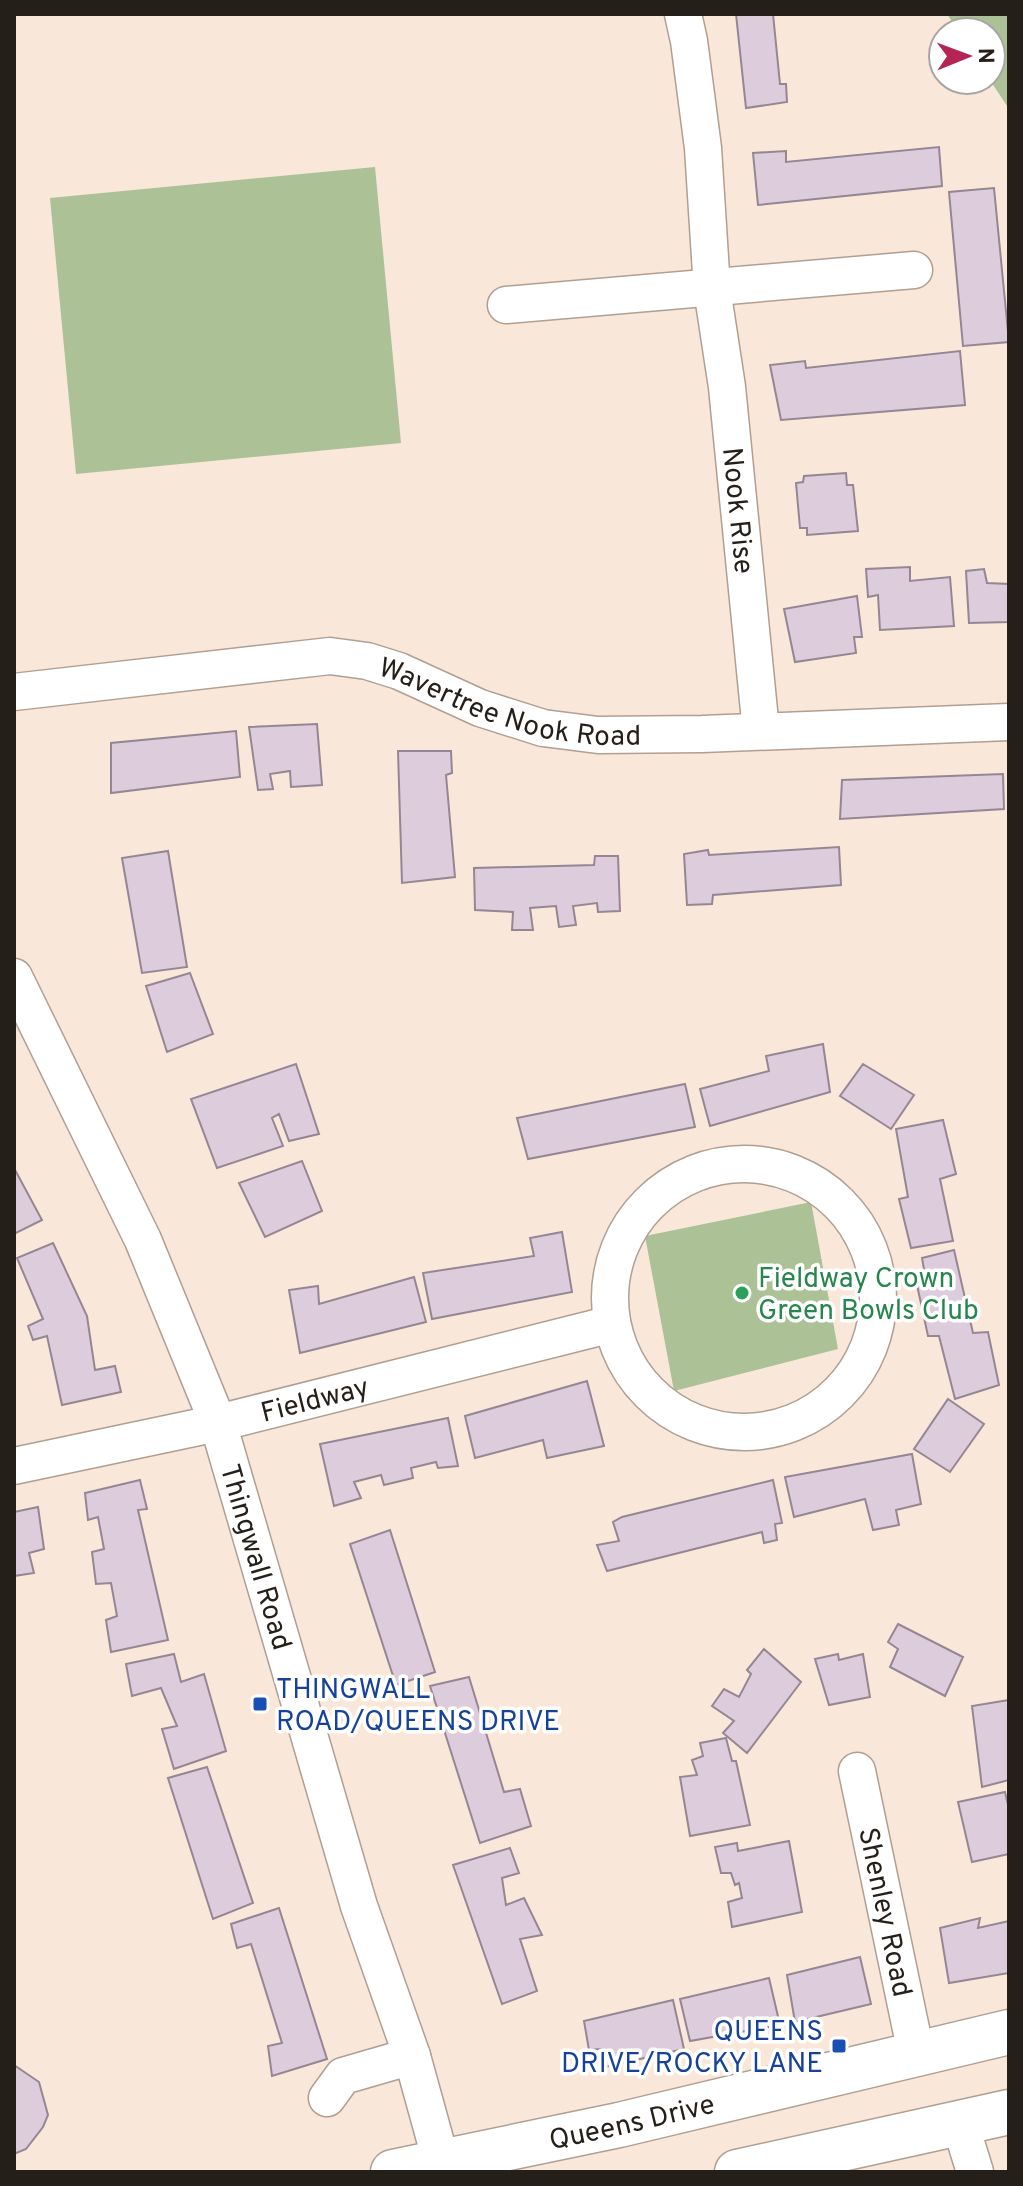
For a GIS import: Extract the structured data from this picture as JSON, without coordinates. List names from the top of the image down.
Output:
{
  "streets": {
    "highway": ["Queens Drive"],
    "street": [
      "Nook Rise",
      "Wavertree Nook Road",
      "Fieldway",
      "Thingwall Road",
      "Shenley Road"
    ]
  },
  "crossings": [
    ["Nook Rise", "Wavertree Nook Road"],
    ["Fieldway", "Thingwall Road"],
    ["Thingwall Road", "Queens Drive"],
    ["Shenley Road", "Queens Drive"]
  ],
  "places": {
    "other": ["Fieldway Crown Green Bowls Club"],
    "transit": ["THINGWALL ROAD/QUEENS DRIVE", "QUEENS DRIVE/ROCKY LANE"]
  },
  "north": "right"
}
